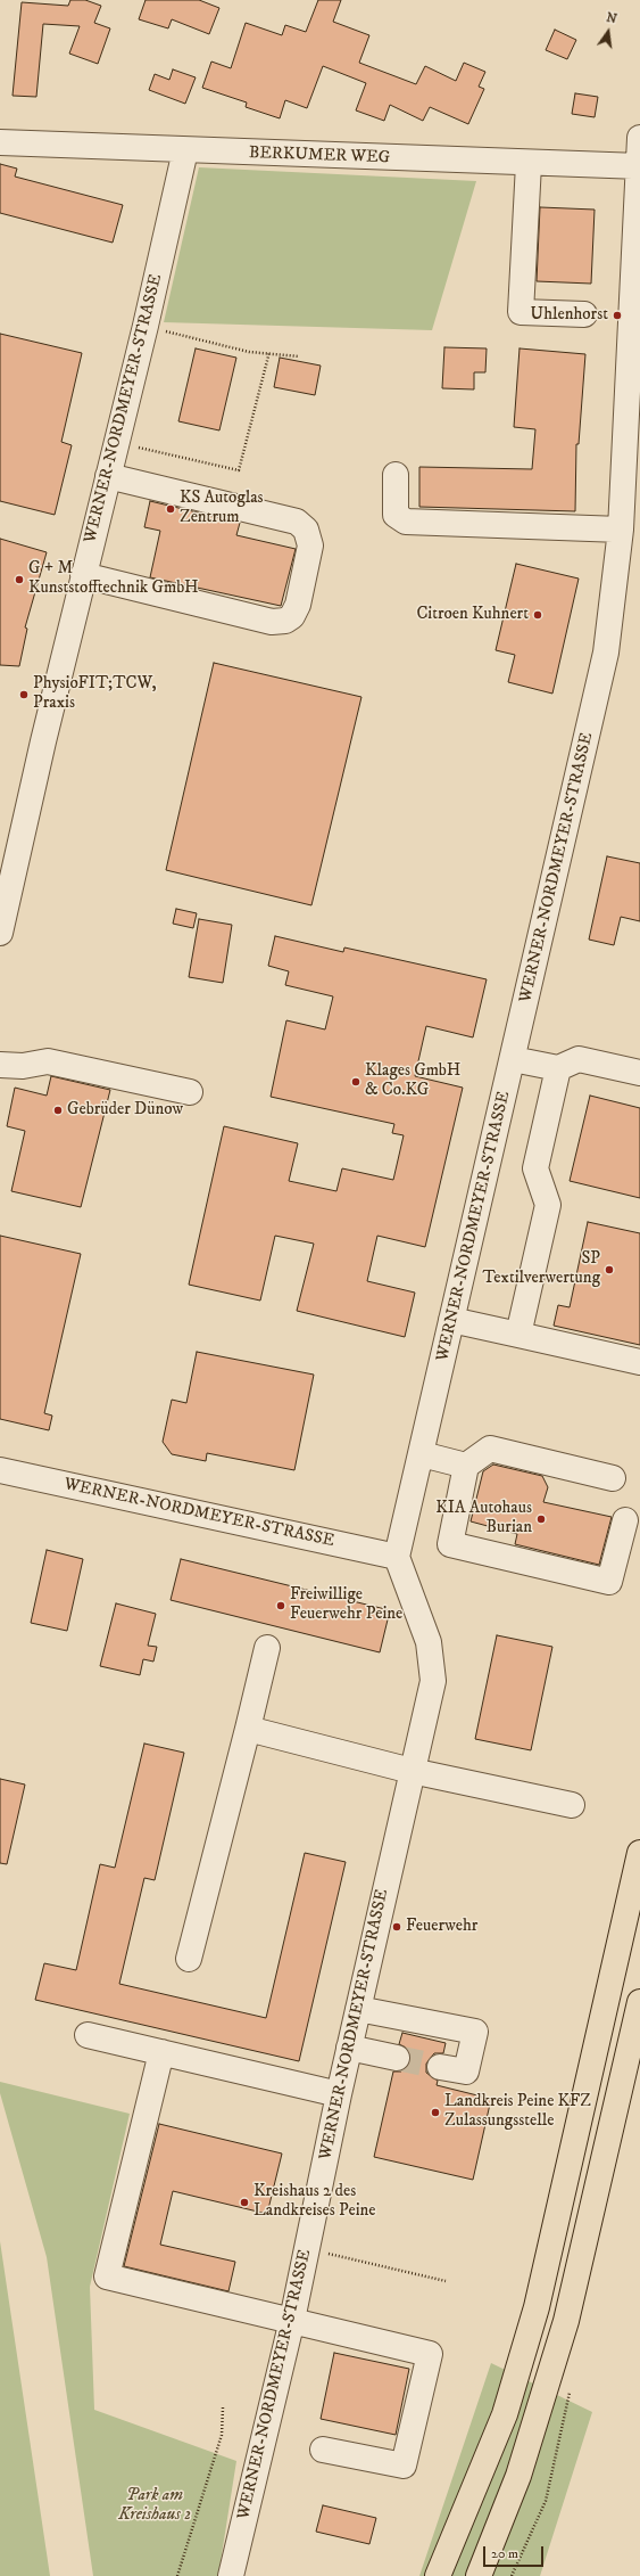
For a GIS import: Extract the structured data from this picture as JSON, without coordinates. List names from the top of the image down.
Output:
{
  "streets": {
    "street": ["BERKUMER WEG", "WERNER-NORDMEYER-STRASSE"]
  },
  "crossings": [
    ["BERKUMER WEG", "WERNER-NORDMEYER-STRASSE"]
  ],
  "parks": ["Park am Kreishaus 2"],
  "places": [
    "Uhlenhorst",
    "KS Autoglas Zentrum",
    "G + M Kunststofftechnik GmbH",
    "Citroen Kuhnert",
    "PhysioFIT;TCW, Praxis",
    "Klages GmbH & Co.KG",
    "Gebrüder Dünow",
    "SP Textilverwertung",
    "KIA Autohaus Burian",
    "Freiwillige Feuerwehr Peine",
    "Feuerwehr",
    "Landkreis Peine KFZ Zulassungsstelle",
    "Kreishaus 2 des Landkreises Peine"
  ],
  "scale_bar": "20 m",
  "north": "top"
}
